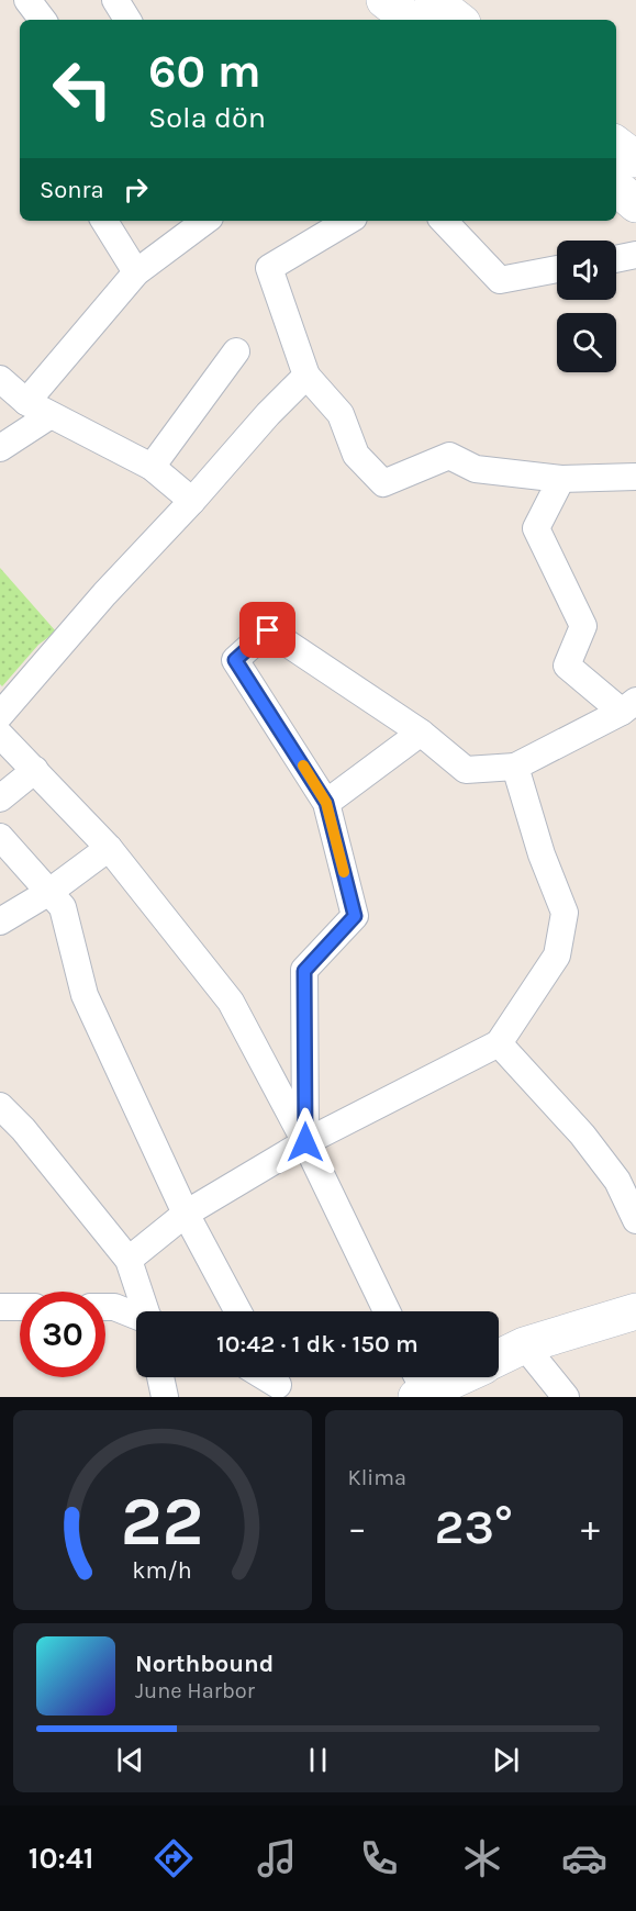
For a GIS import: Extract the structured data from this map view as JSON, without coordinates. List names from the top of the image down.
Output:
{
  "page": {
    "turn": ["60 m", "Sola dön"],
    "then": "Sonra",
    "limit": "30",
    "trip": "10:42 · 1 dk · 150 m",
    "tile": "Klima",
    "heat": ["−", "23°", "+"],
    "song": ["Northbound", "June Harbor"],
    "tabs": "10:41",
    "gauge": ["22", "km/h"]
  }
}
